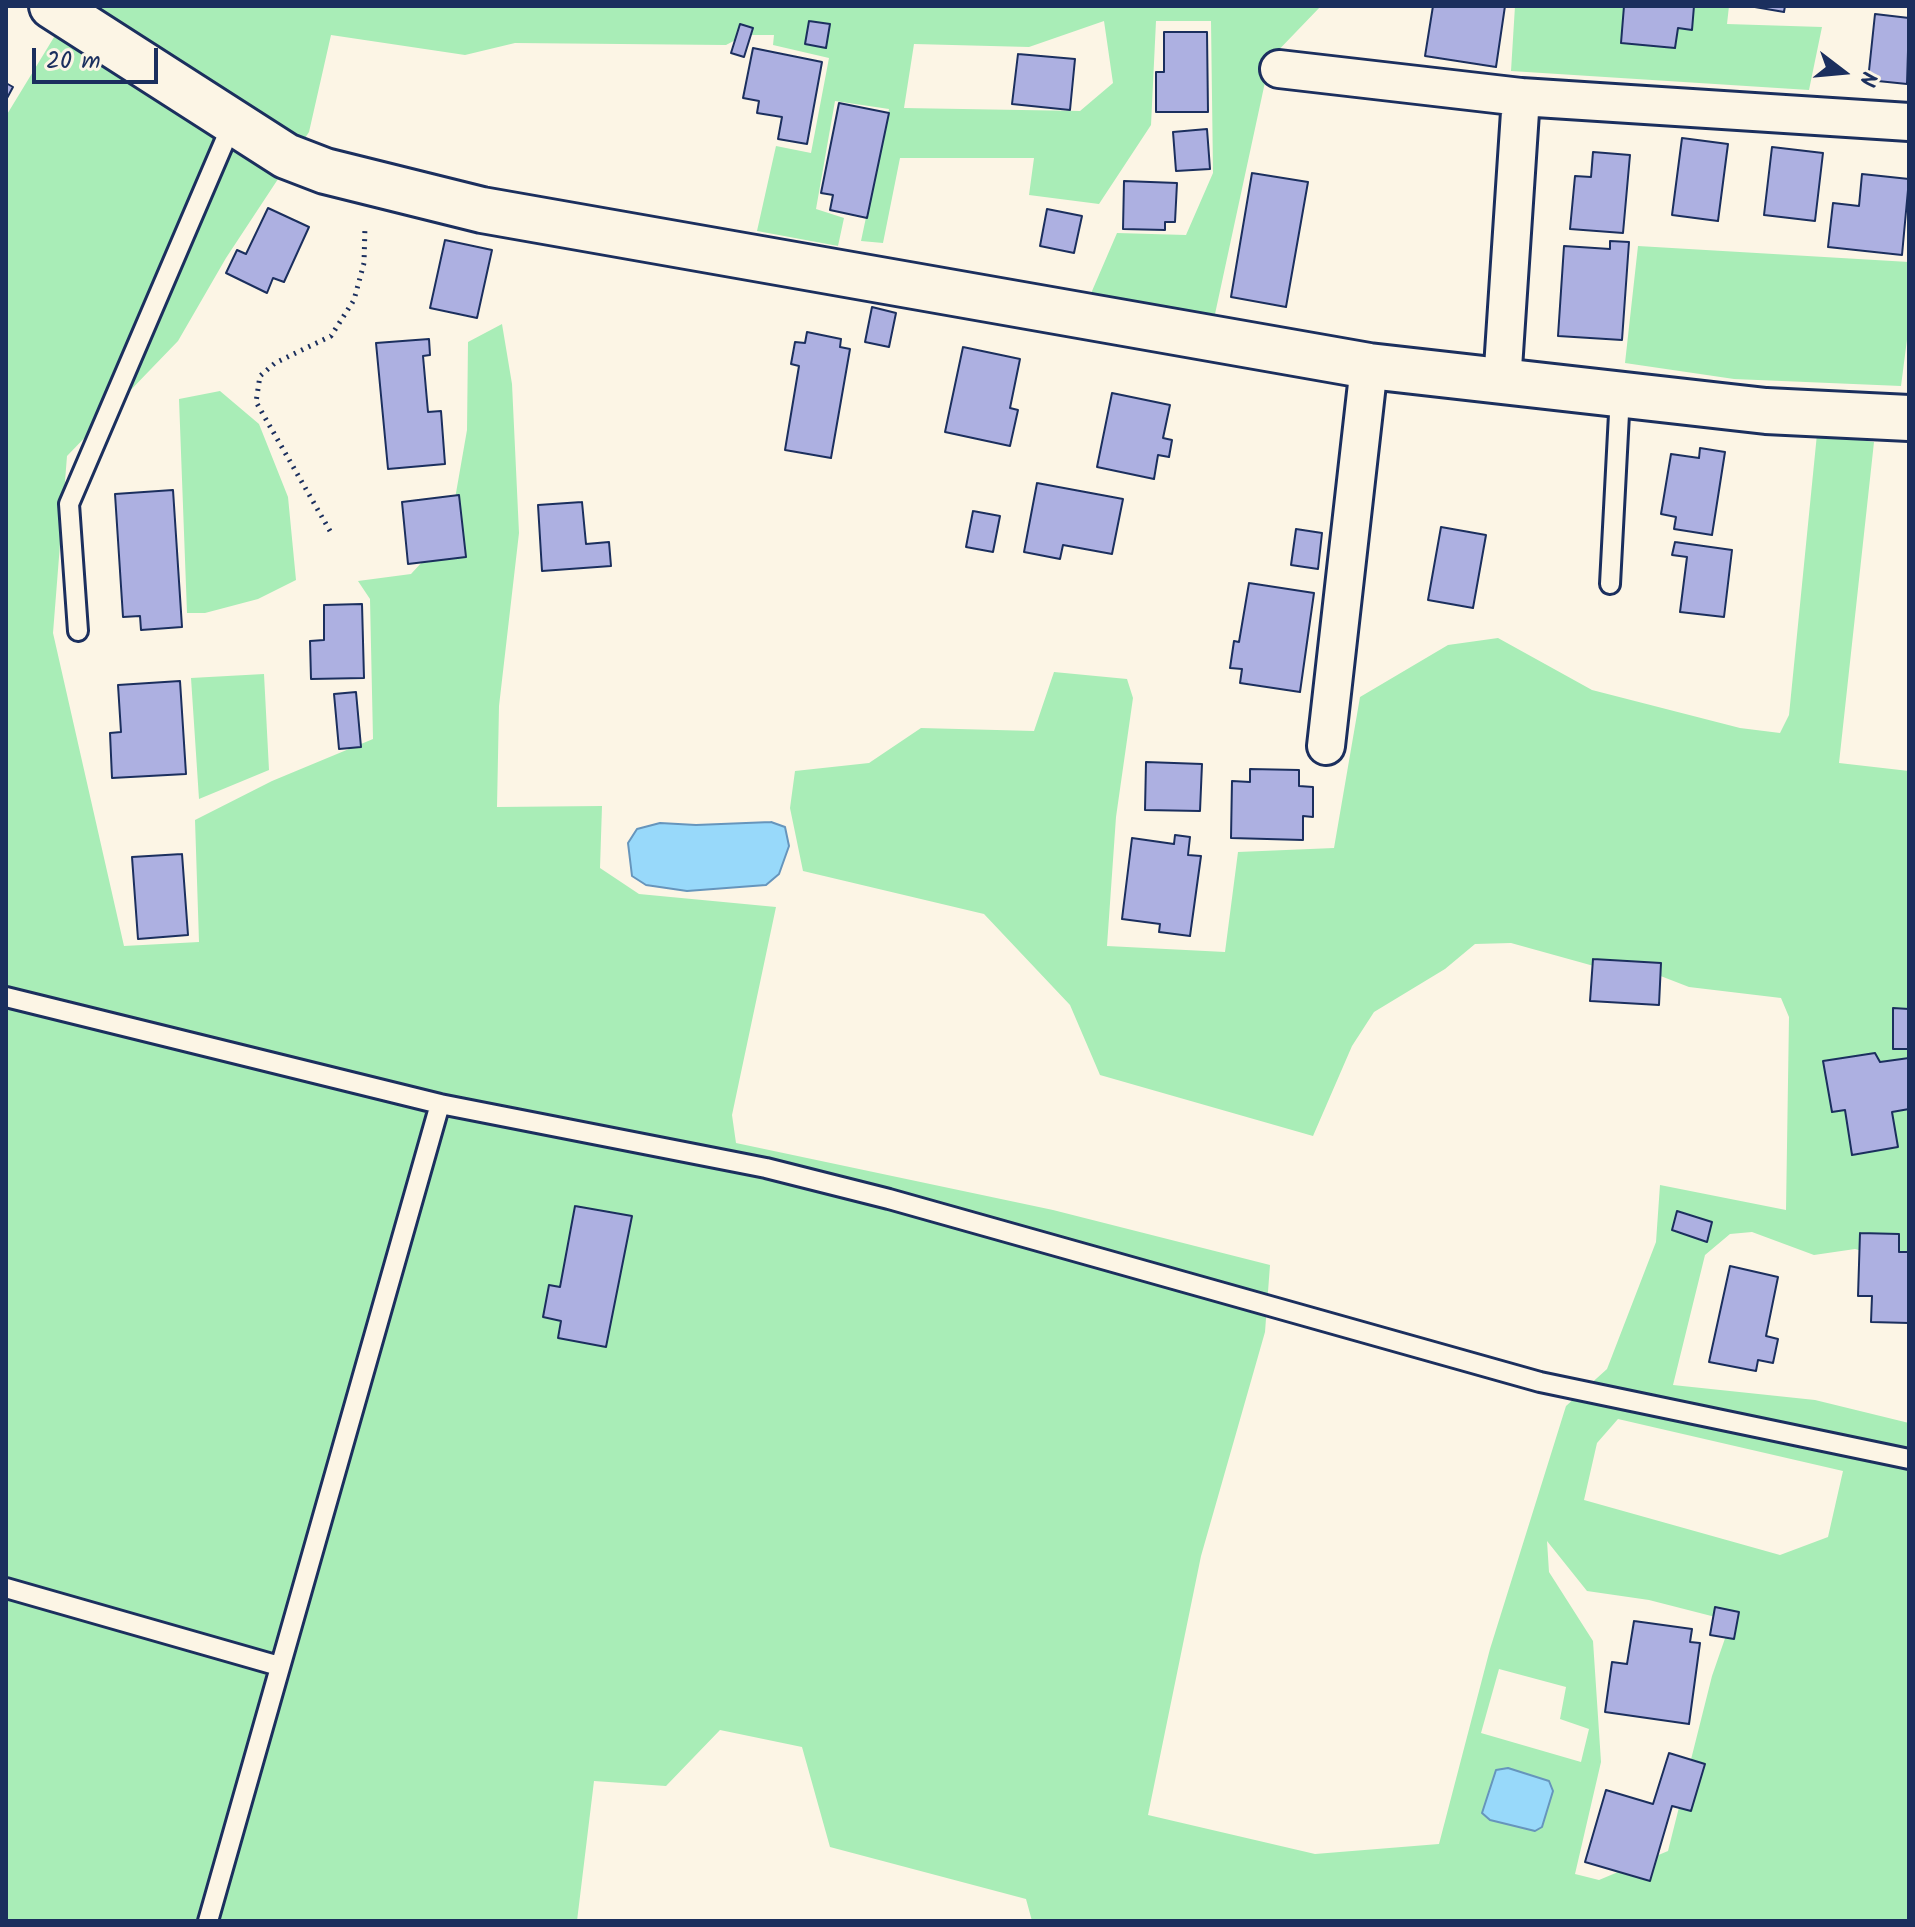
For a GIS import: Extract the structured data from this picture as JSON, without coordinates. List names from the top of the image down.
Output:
{
  "scale_bar": "20 m",
  "north": "right"
}
